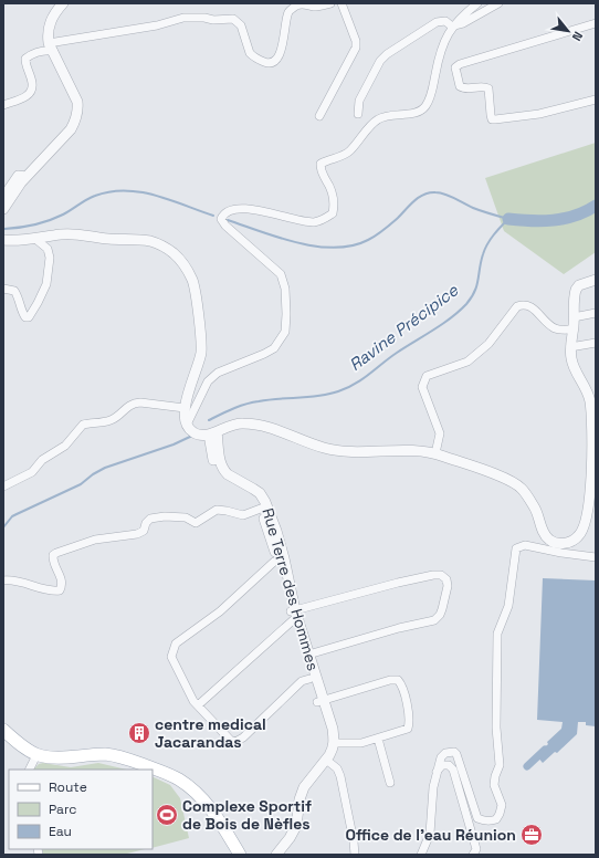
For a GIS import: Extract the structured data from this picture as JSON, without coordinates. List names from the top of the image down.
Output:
{
  "streets": {
    "street": ["Rue Terre des Hommes"]
  },
  "water": ["Ravine Précipice"],
  "places": {
    "building": ["centre medical Jacarandas"],
    "sports": ["Complexe Sportif de Bois de Nèfles"],
    "office": ["Office de l'eau Réunion"]
  },
  "legend": ["Route", "Parc", "Eau"],
  "north": "bottom right"
}
